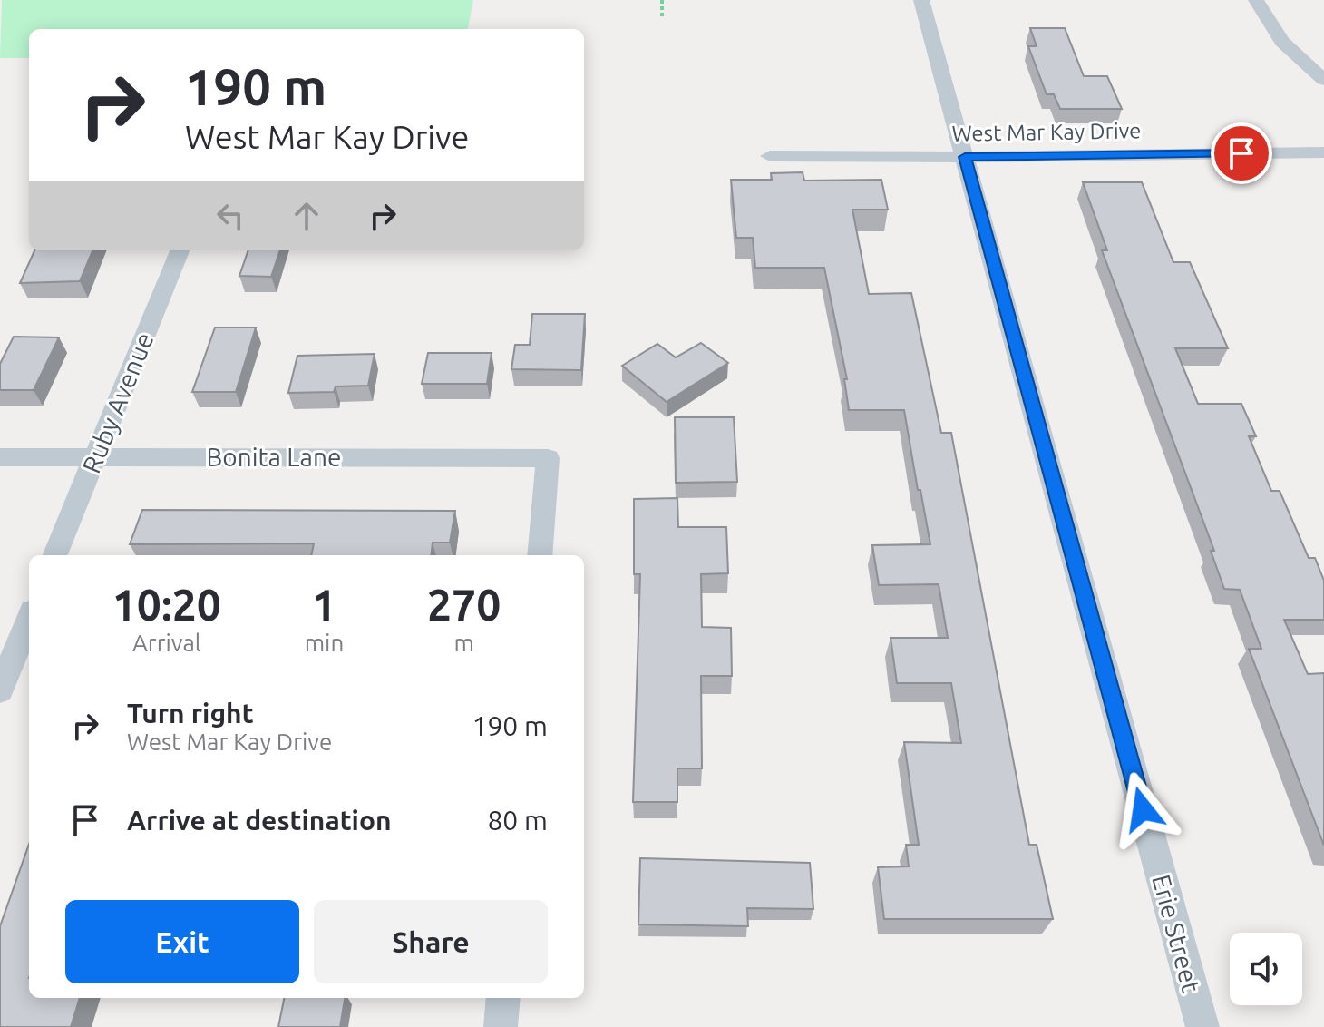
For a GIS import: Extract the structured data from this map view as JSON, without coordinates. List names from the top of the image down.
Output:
{
  "streets": {
    "street": [
      "West Mar Kay Drive",
      "Ruby Avenue",
      "Bonita Lane",
      "Erie Street"
    ]
  },
  "crossings": [
    ["West Mar Kay Drive", "Erie Street"],
    ["Ruby Avenue", "Bonita Lane"]
  ],
  "page": {
    "turn": ["190 m", "West Mar Kay Drive"],
    "eta": [
      "10:20",
      "Arrival",
      "1",
      "min",
      "270",
      "m"
    ],
    "list": [
      {
        "name": "Turn right",
        "note": "West Mar Kay Drive",
        "value": "190 m"
      },
      {
        "name": "Arrive at destination",
        "value": "80 m"
      }
    ],
    "buttons": ["Exit", "Share"]
  }
}
